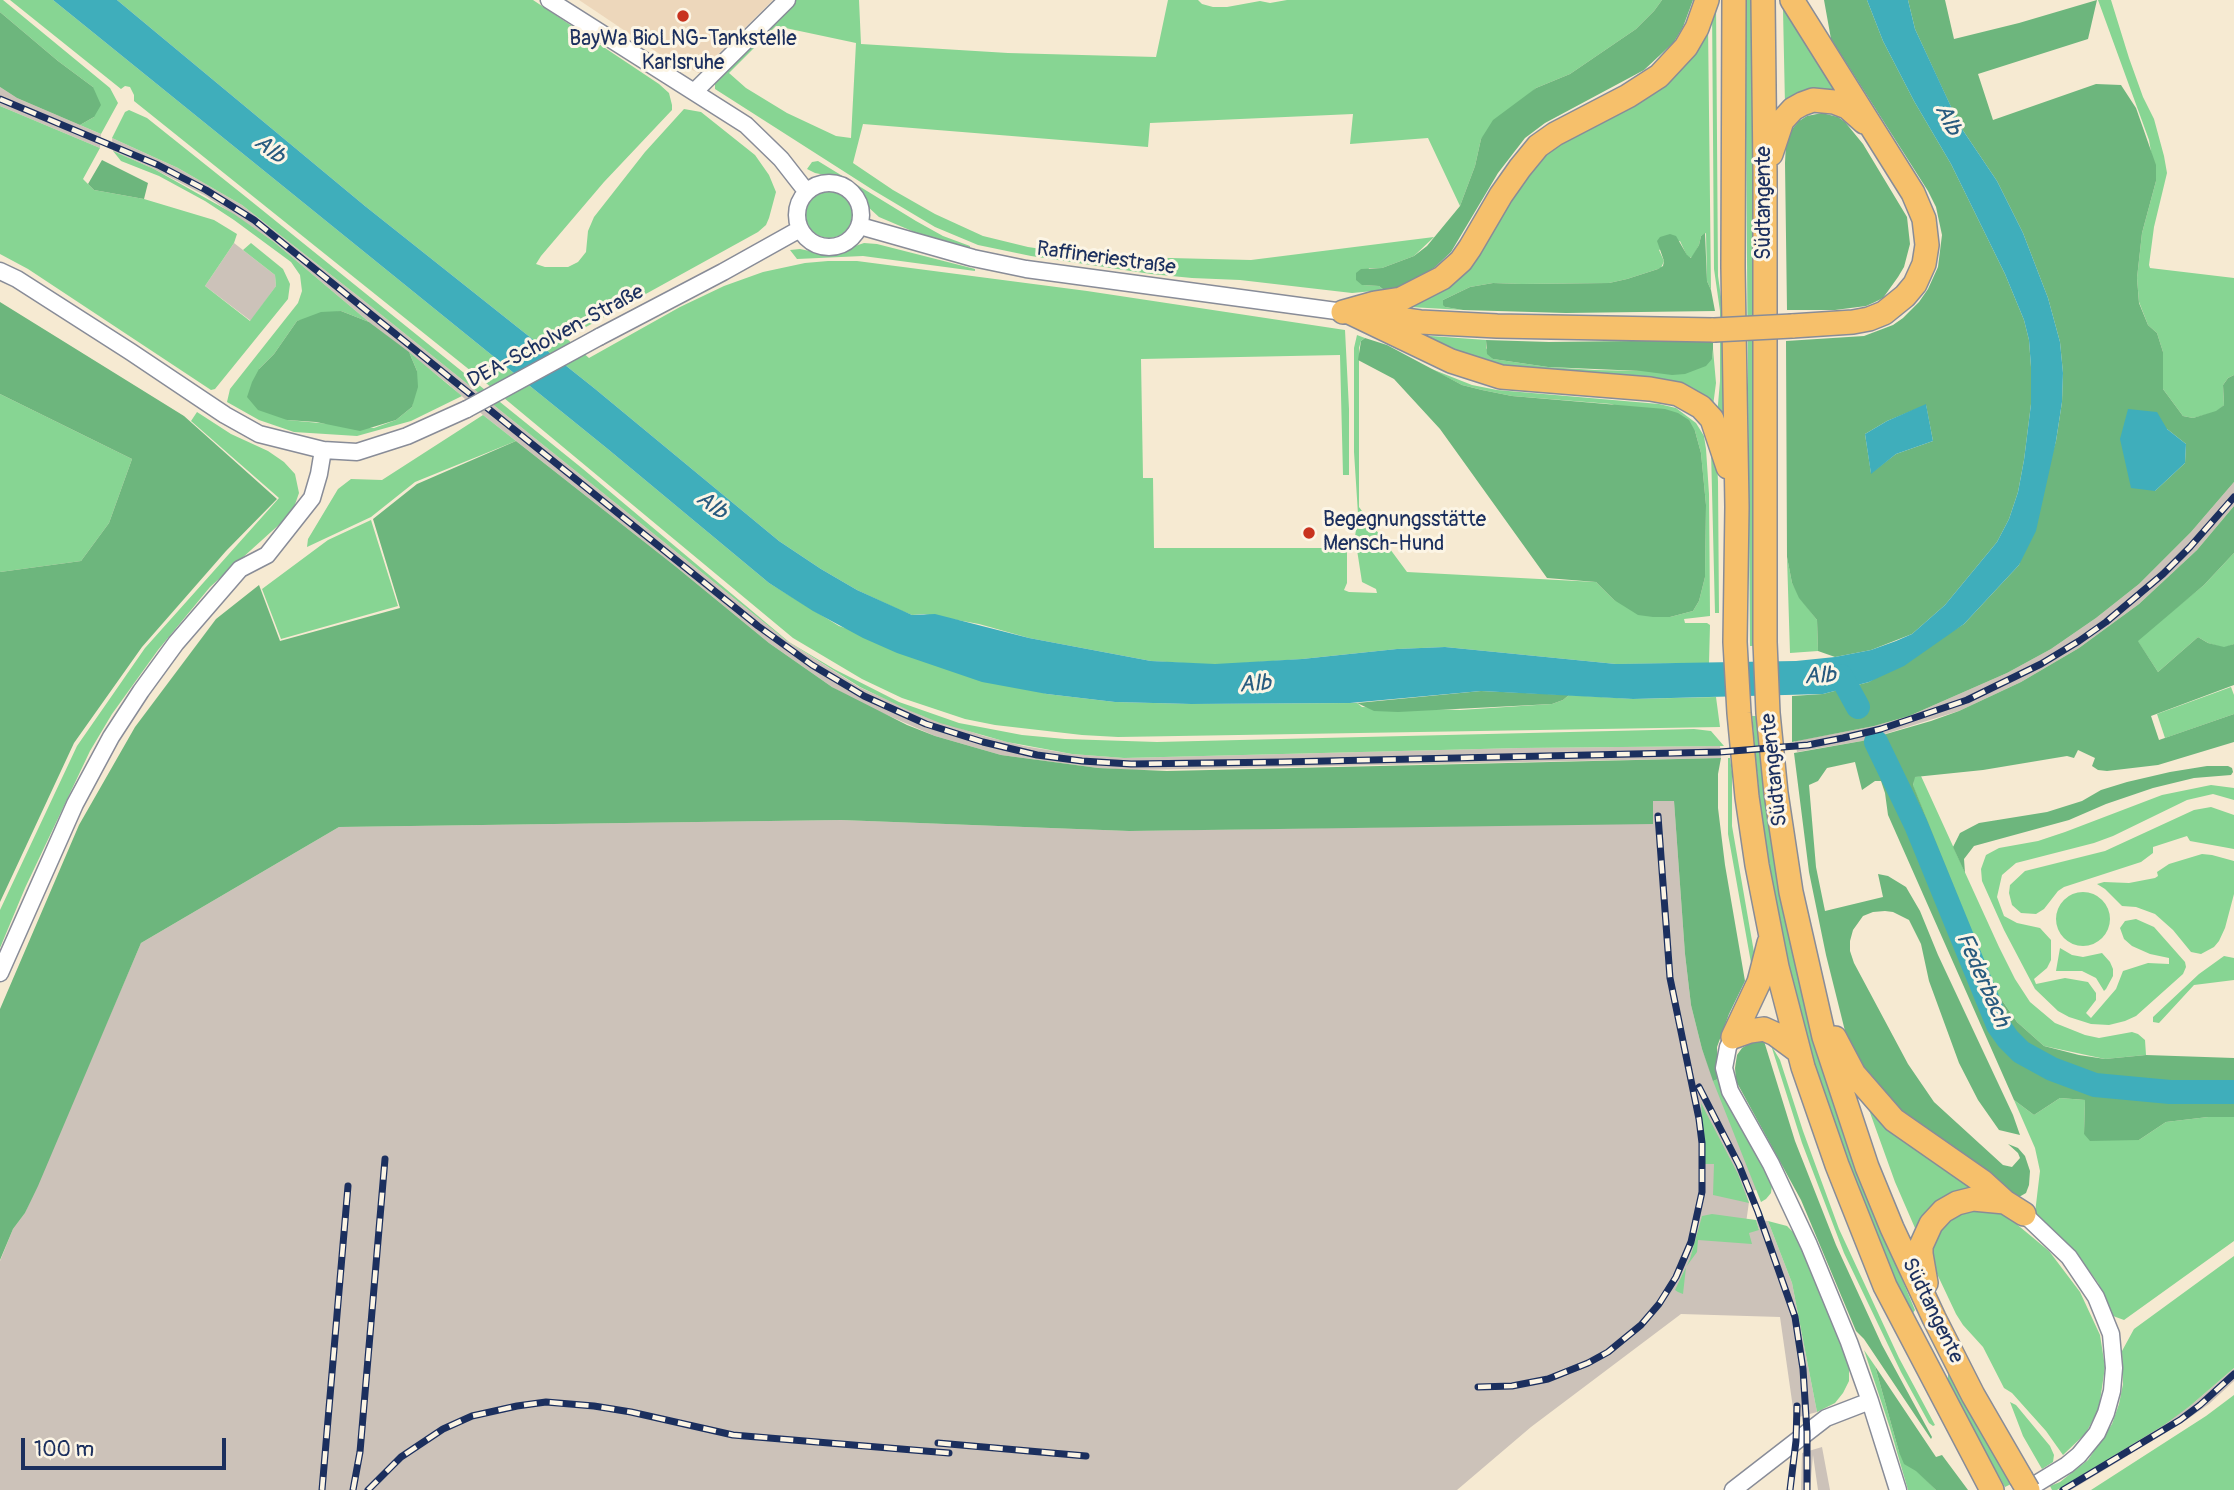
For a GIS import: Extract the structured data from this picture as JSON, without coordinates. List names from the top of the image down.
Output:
{
  "streets": {
    "highway": ["Südtangente"],
    "street": ["Raffineriestraße", "DEA-Scholven-Straße"]
  },
  "crossings": [
    ["Raffineriestraße", "DEA-Scholven-Straße"]
  ],
  "water": ["Alb", "Federbach"],
  "places": ["BayWa BioLNG-Tankstelle Karlsruhe", "Begegnungsstätte Mensch-Hund"],
  "scale_bar": "100 m"
}
